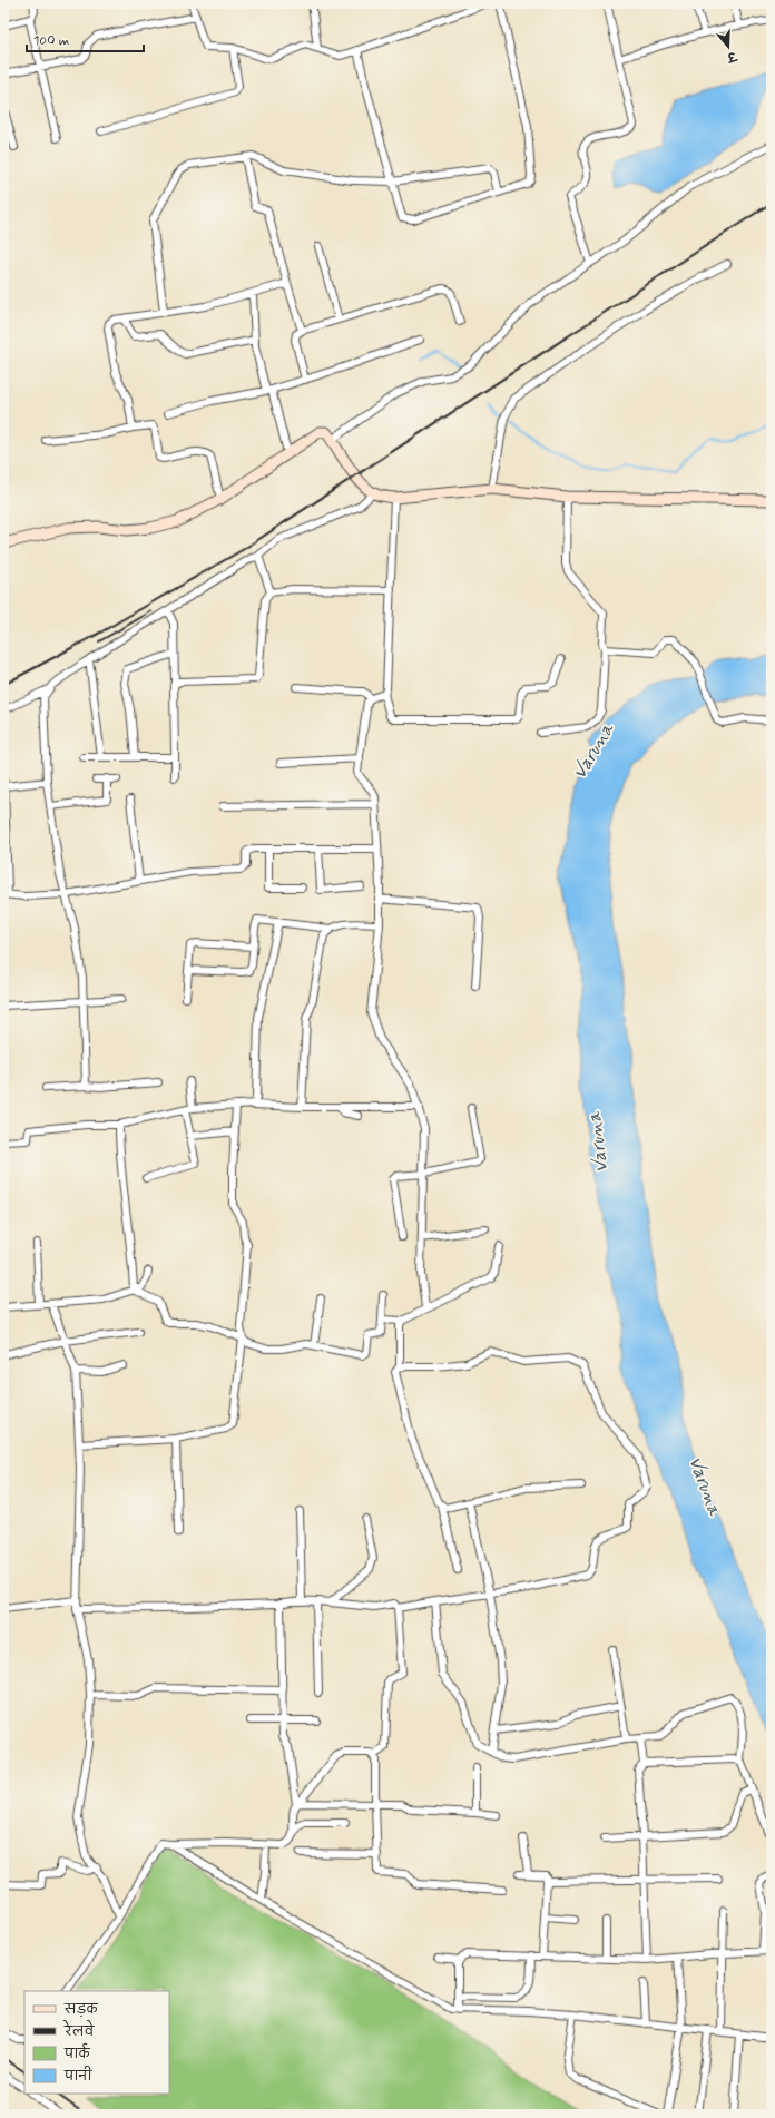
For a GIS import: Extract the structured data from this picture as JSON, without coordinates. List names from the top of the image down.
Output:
{
  "water": ["Varuna"],
  "legend": [
    "सड़क",
    "रेलवे",
    "पार्क",
    "पानी"
  ],
  "scale_bar": "100 m",
  "north": "bottom"
}
